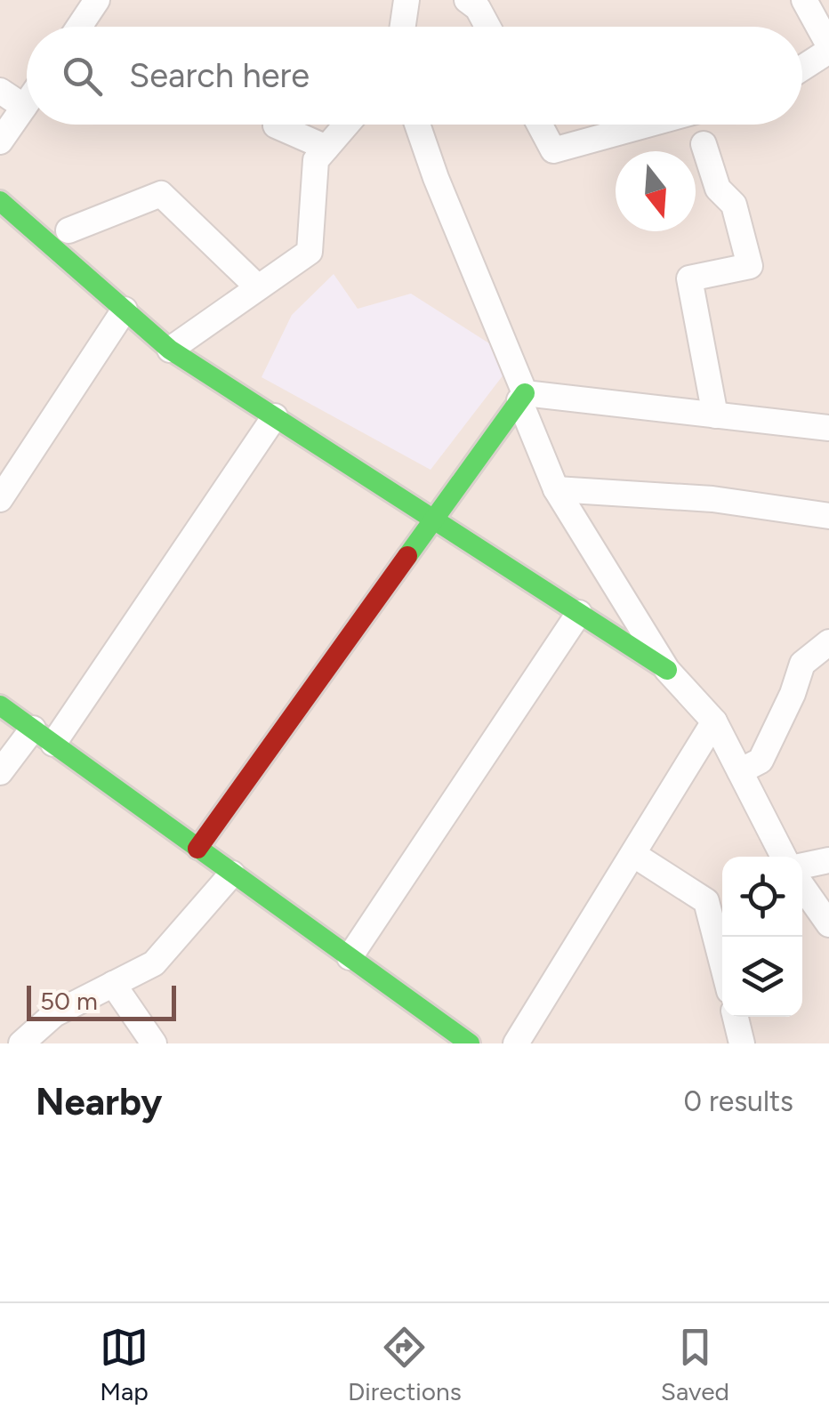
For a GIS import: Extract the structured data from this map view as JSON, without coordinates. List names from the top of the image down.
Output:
{
  "scale_bar": "50 m",
  "north": "bottom",
  "page": {
    "search": "Search here",
    "scale": "50 m",
    "heading": ["Nearby", "0 results"],
    "nav": ["Map", "Directions", "Saved"]
  }
}
